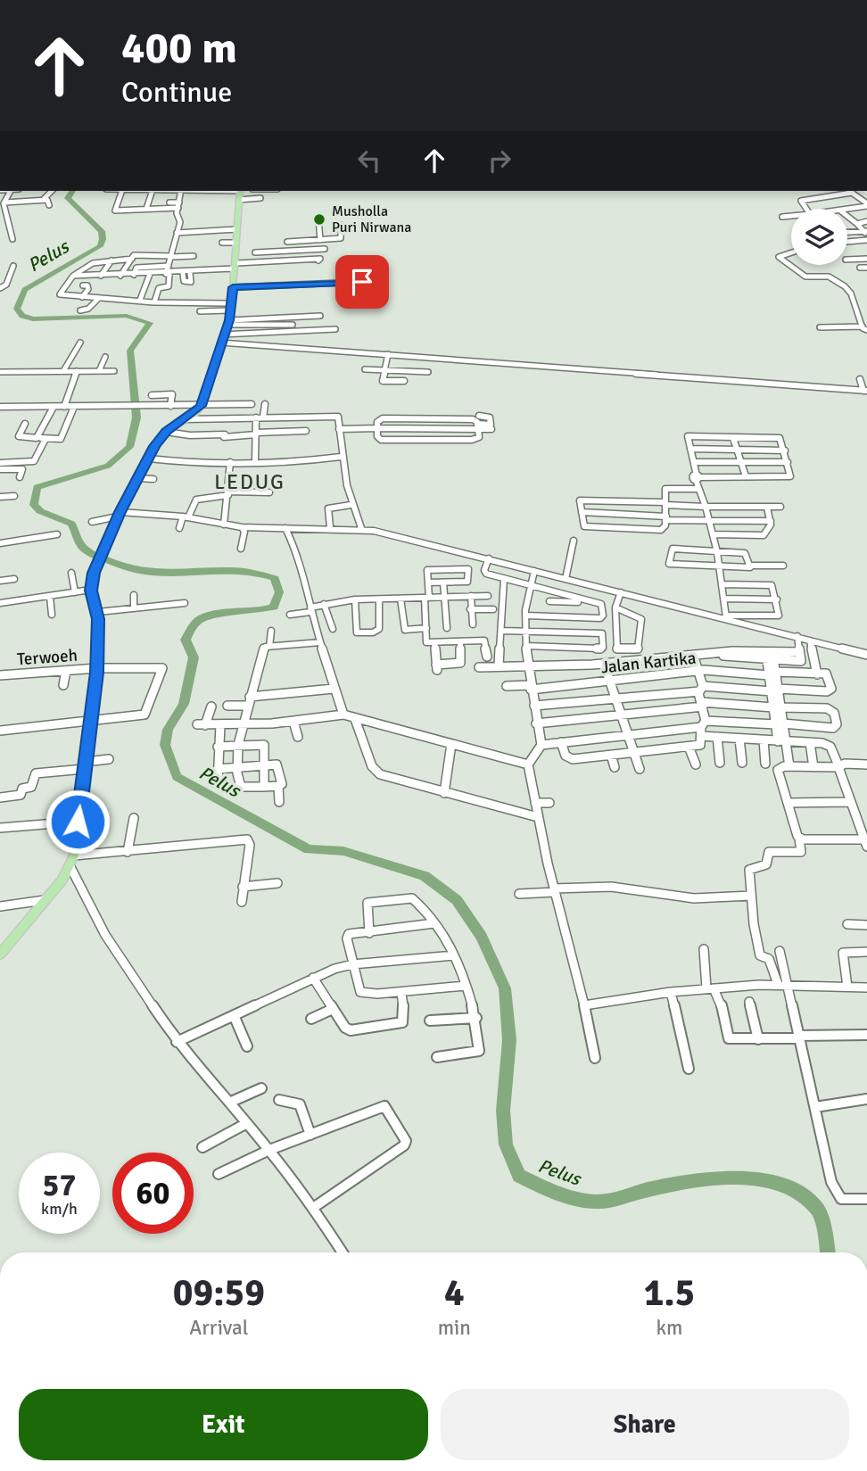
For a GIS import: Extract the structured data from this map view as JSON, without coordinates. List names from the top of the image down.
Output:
{
  "streets": {
    "street": ["Terwoeh", "Jalan Kartika"]
  },
  "districts": ["LEDUG"],
  "water": ["Pelus"],
  "places": ["Musholla Puri Nirwana"],
  "page": {
    "turn": ["400 m", "Continue"],
    "speed": "57 km/h",
    "limit": "60",
    "eta": [
      "09:59",
      "Arrival",
      "4",
      "min",
      "1.5",
      "km"
    ],
    "buttons": ["Exit", "Share"]
  }
}
